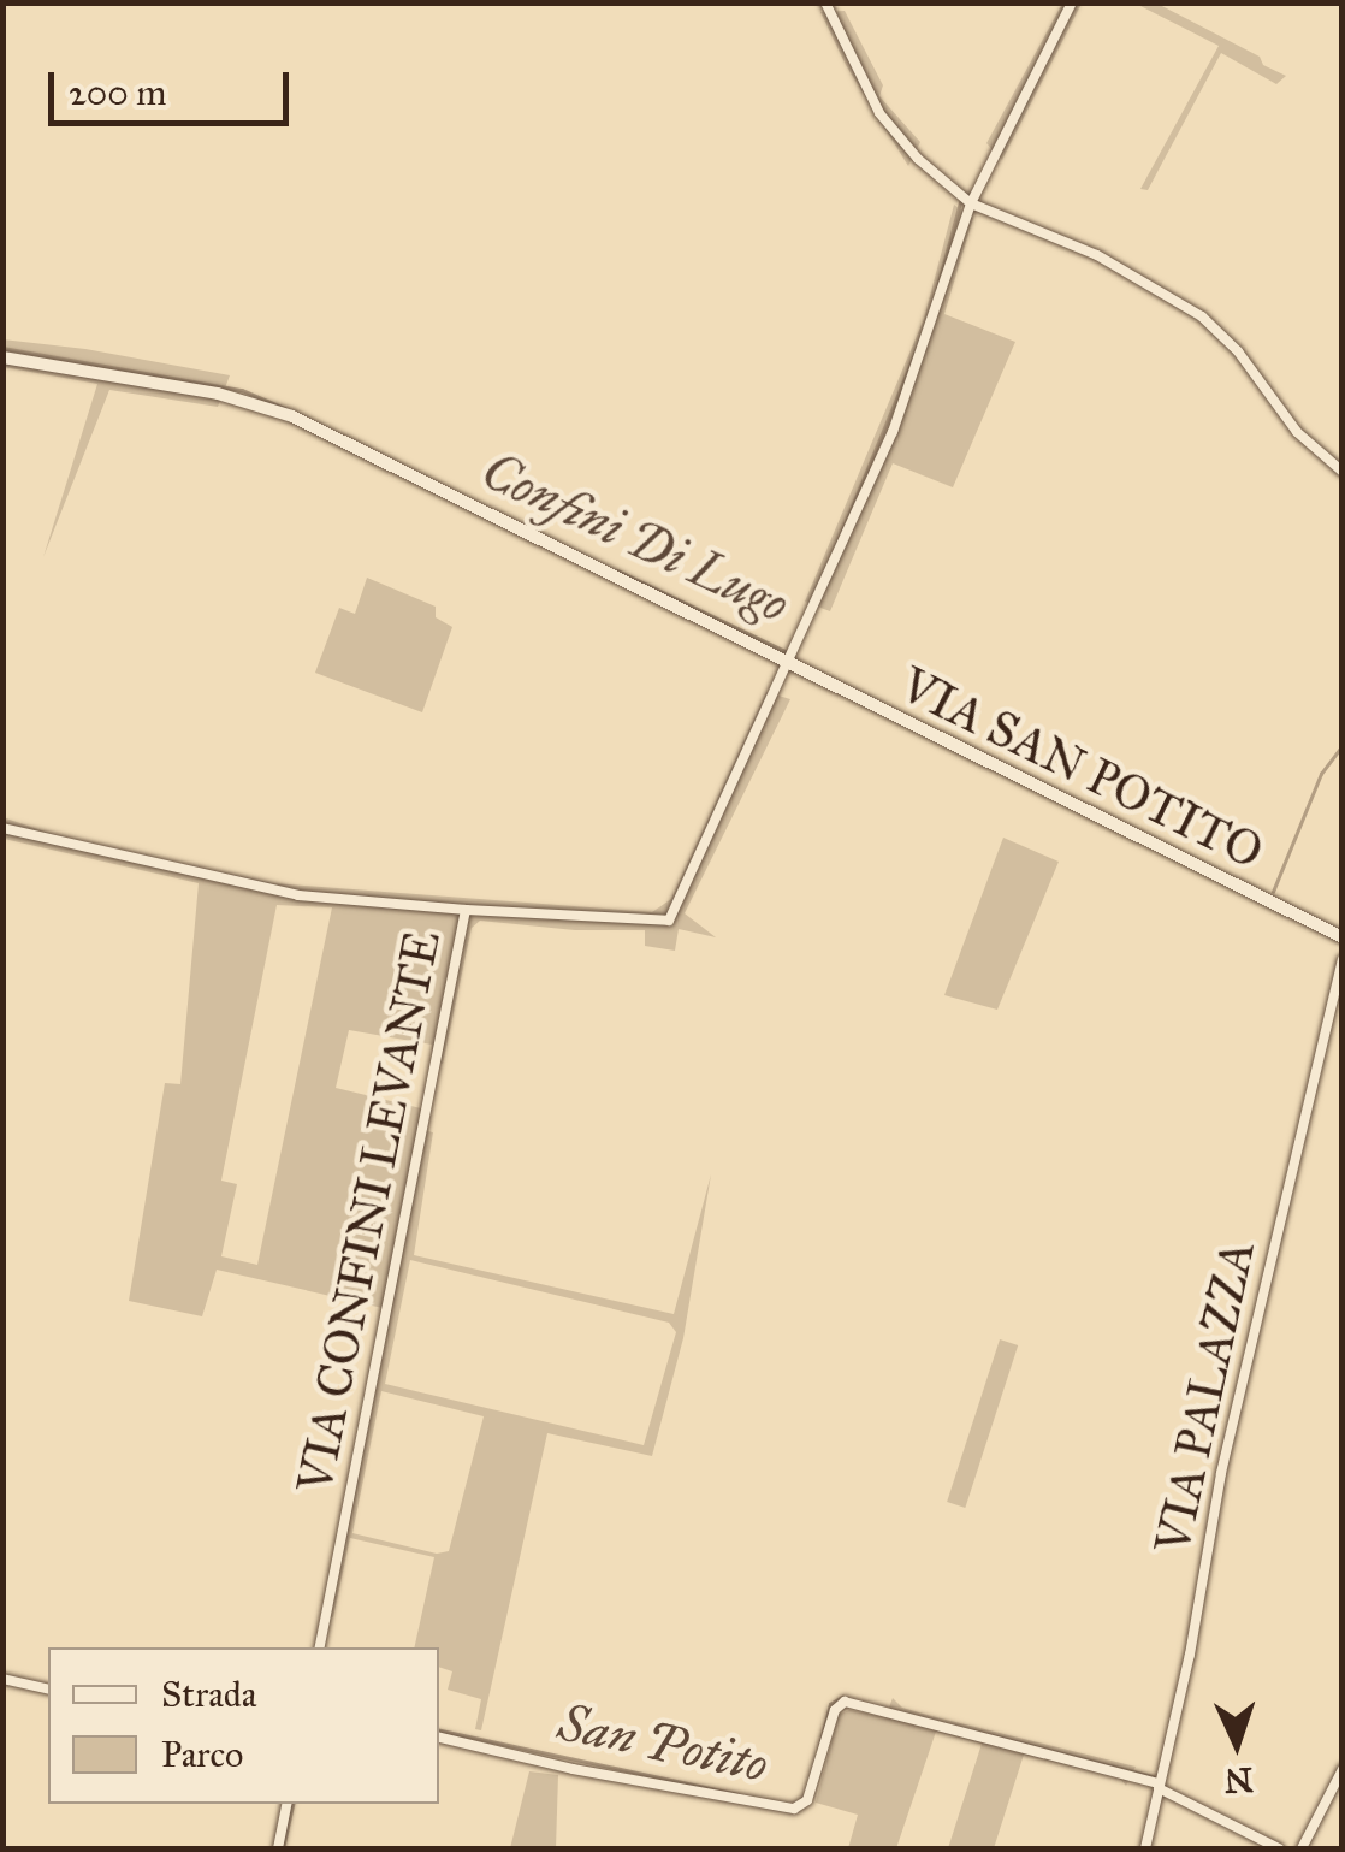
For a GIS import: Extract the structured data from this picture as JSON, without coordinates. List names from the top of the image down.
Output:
{
  "streets": {
    "street": ["VIA SAN POTITO", "VIA CONFINI LEVANTE", "VIA PALAZZA"]
  },
  "crossings": [
    ["VIA SAN POTITO", "VIA CONFINI LEVANTE"]
  ],
  "water": ["Confini Di Lugo", "San Potito"],
  "legend": ["Strada", "Parco"],
  "scale_bar": "200 m",
  "north": "bottom"
}
